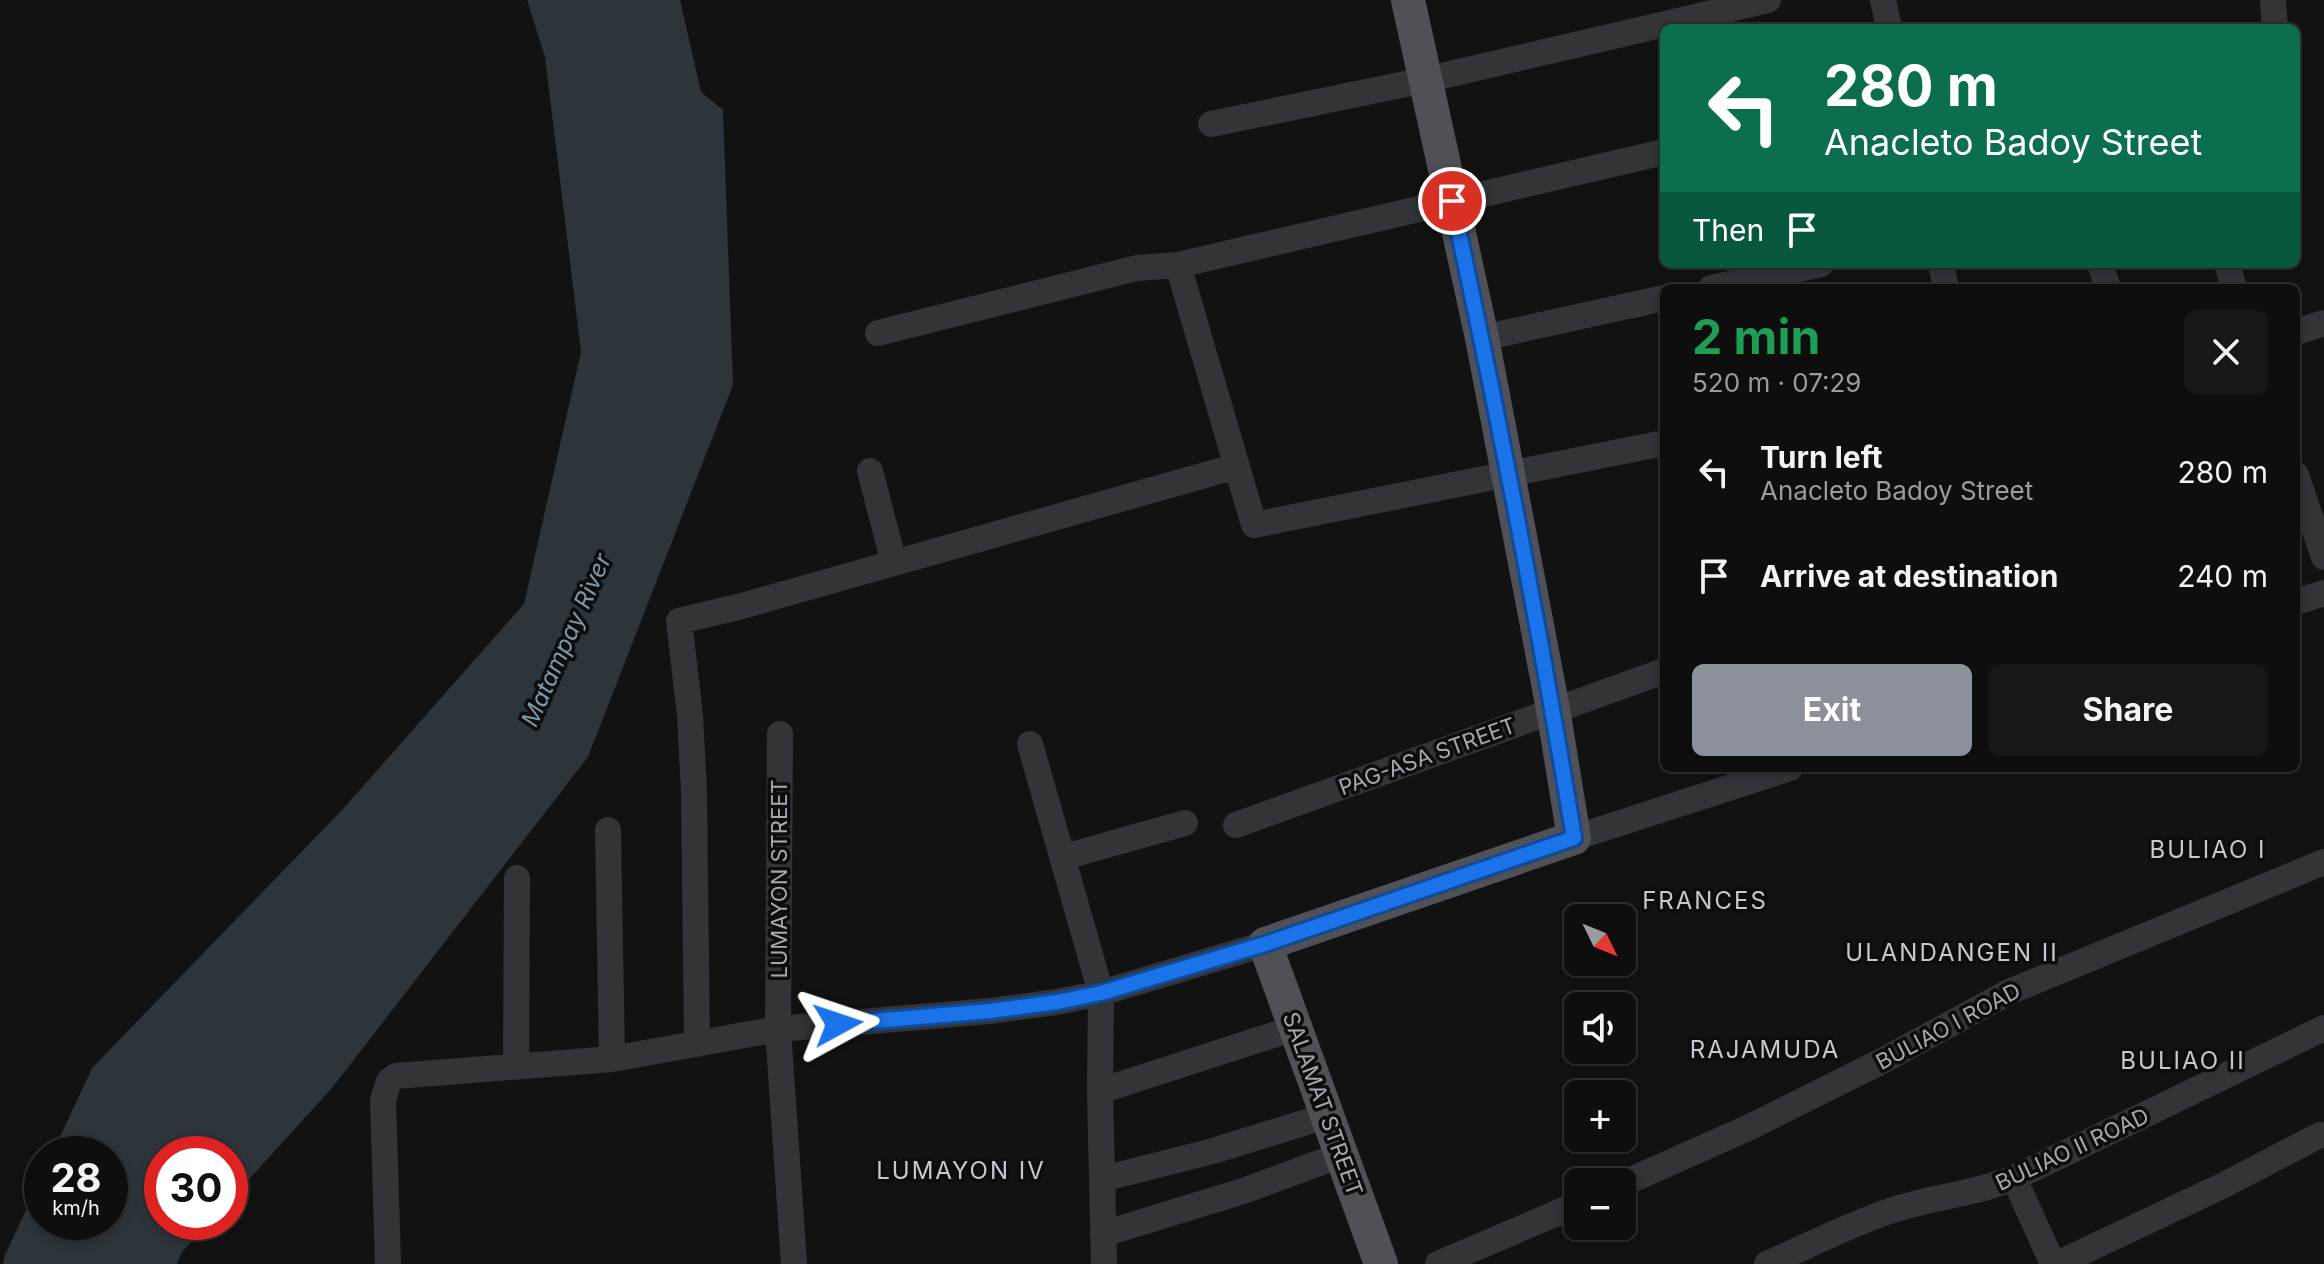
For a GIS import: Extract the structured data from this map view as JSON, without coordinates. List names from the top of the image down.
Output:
{
  "streets": {
    "main road": ["SALAMAT STREET"],
    "street": [
      "PAG-ASA STREET",
      "LUMAYON STREET",
      "BULIAO I ROAD",
      "BULIAO II ROAD"
    ]
  },
  "districts": [
    "BULIAO I",
    "FRANCES",
    "ULANDANGEN II",
    "RAJAMUDA",
    "BULIAO II",
    "LUMAYON IV"
  ],
  "water": ["Matampay River"],
  "north": "bottom right",
  "page": {
    "turn": ["280 m", "Anacleto Badoy Street"],
    "then": "Then",
    "heading": ["2 min", "520 m · 07:29"],
    "list": [
      {
        "name": "Turn left",
        "note": "Anacleto Badoy Street",
        "value": "280 m"
      },
      {
        "name": "Arrive at destination",
        "value": "240 m"
      }
    ],
    "buttons": ["Exit", "Share"],
    "map_buttons": ["+", "−"],
    "speed": "28 km/h",
    "limit": "30"
  }
}
